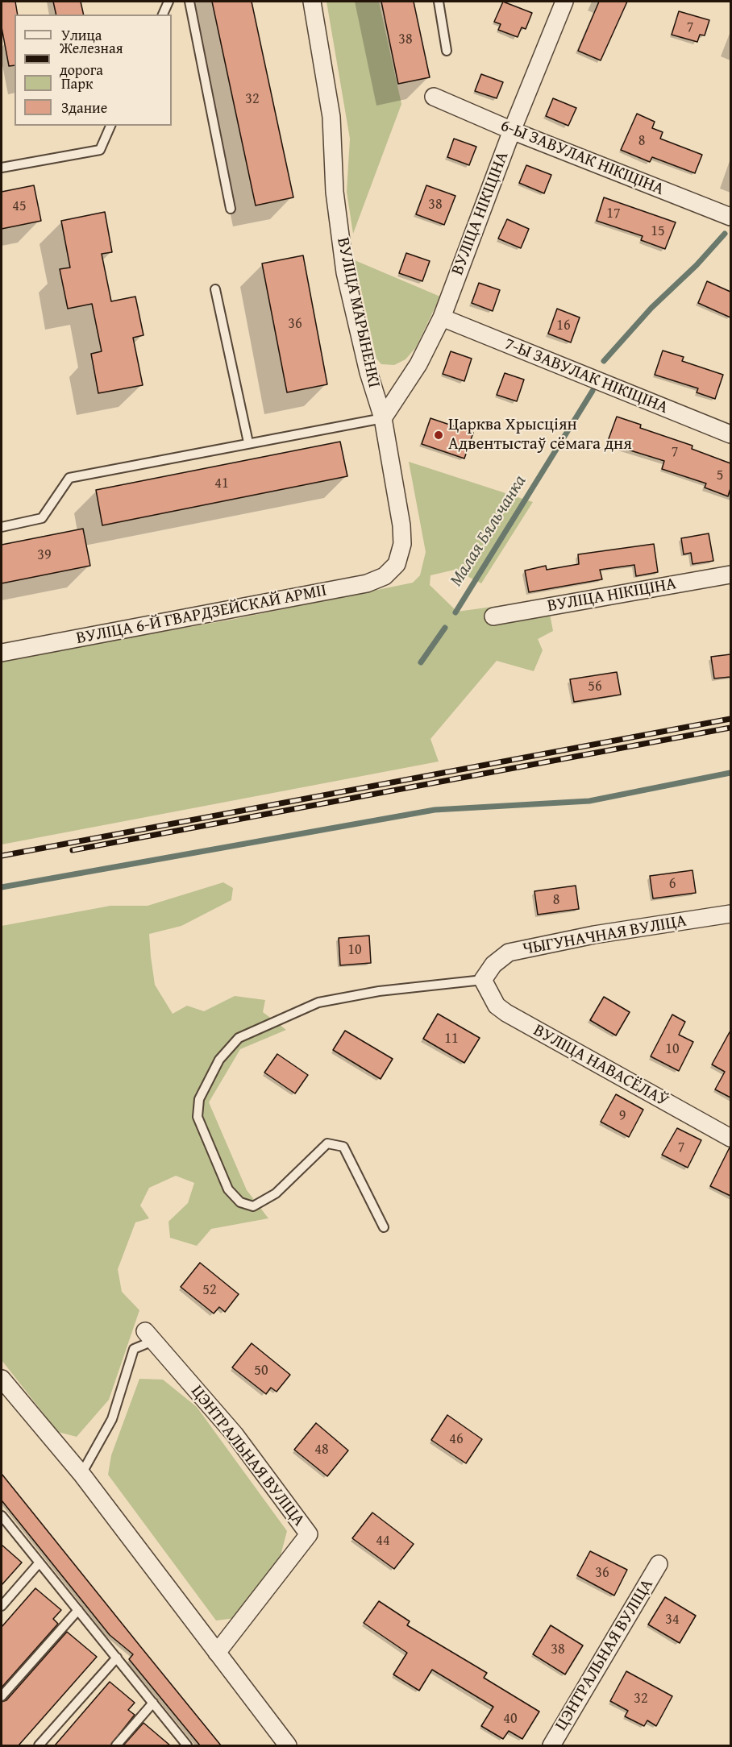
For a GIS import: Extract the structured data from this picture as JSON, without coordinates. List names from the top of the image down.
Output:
{
  "streets": {
    "street": [
      "6-Ы ЗАВУЛАК НІКІЦІНА",
      "ВУЛІЦА НІКІЦІНА",
      "ВУЛІЦА МАРЫНЕНКІ",
      "7-Ы ЗАВУЛАК НІКІЦІНА",
      "ВУЛІЦА 6-Й ГВАРДЗЕЙСКАЙ АРМІІ",
      "ЧЫГУНАЧНАЯ ВУЛІЦА",
      "ВУЛІЦА НАВАСЁЛАЎ",
      "ЦЭНТРАЛЬНАЯ ВУЛІЦА"
    ]
  },
  "crossings": [
    ["6-Ы ЗАВУЛАК НІКІЦІНА", "ВУЛІЦА НІКІЦІНА"],
    ["ВУЛІЦА НІКІЦІНА", "ВУЛІЦА МАРЫНЕНКІ"],
    ["ВУЛІЦА НІКІЦІНА", "7-Ы ЗАВУЛАК НІКІЦІНА"],
    ["ВУЛІЦА МАРЫНЕНКІ", "ВУЛІЦА 6-Й ГВАРДЗЕЙСКАЙ АРМІІ"],
    ["ЧЫГУНАЧНАЯ ВУЛІЦА", "ВУЛІЦА НАВАСЁЛАЎ"]
  ],
  "water": ["Малая Бяльчанка"],
  "places": ["Царква Хрысціян Адвентыстаў сёмага дня"],
  "house_numbers": [
    "7",
    "38",
    "32",
    "8",
    "38",
    "45",
    "17",
    "15",
    "36",
    "16",
    "7",
    "5",
    "41",
    "39",
    "56",
    "6",
    "8",
    "10",
    "11",
    "10",
    "9",
    "7",
    "52",
    "50",
    "46",
    "48",
    "44",
    "36",
    "34",
    "38",
    "32",
    "40"
  ],
  "legend": [
    "Улица",
    "Железная дорога",
    "Парк",
    "Здание"
  ]
}
